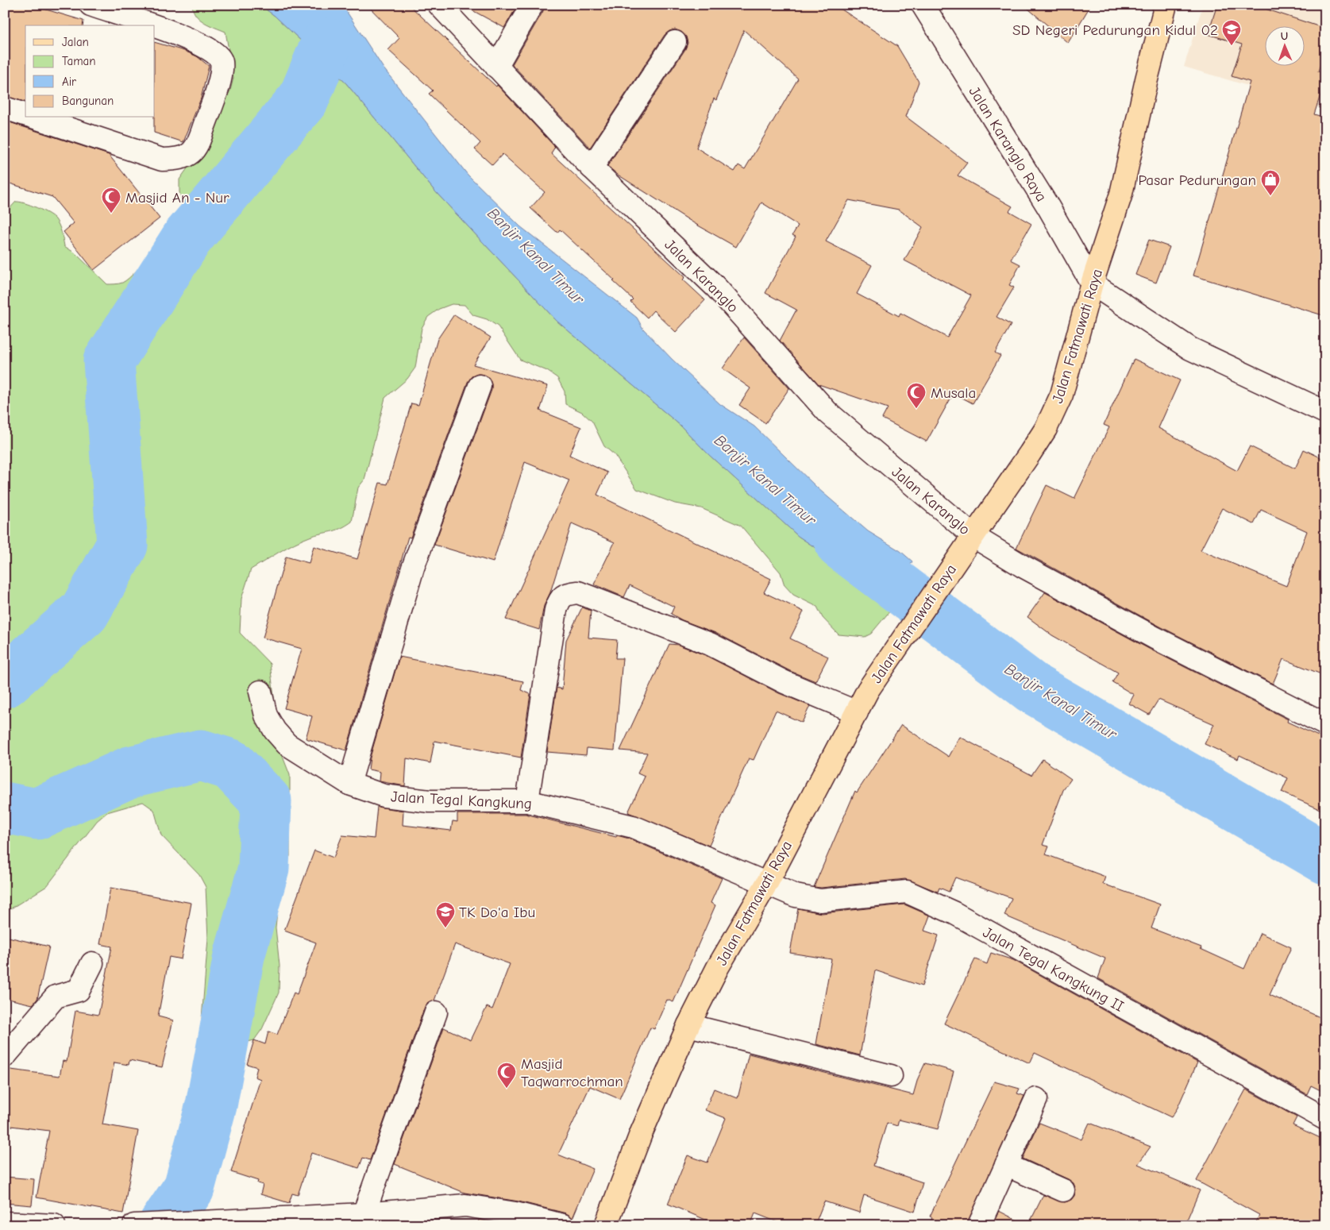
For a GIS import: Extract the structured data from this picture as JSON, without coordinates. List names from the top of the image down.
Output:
{
  "streets": {
    "main road": ["Jalan Fatmawati Raya"],
    "street": [
      "Jalan Karanglo Raya",
      "Jalan Karanglo",
      "Jalan Tegal Kangkung",
      "Jalan Tegal Kangkung II"
    ]
  },
  "crossings": [
    ["Jalan Karanglo Raya", "Jalan Fatmawati Raya"],
    ["Jalan Karanglo", "Jalan Fatmawati Raya"],
    ["Jalan Fatmawati Raya", "Jalan Tegal Kangkung"],
    ["Jalan Fatmawati Raya", "Jalan Tegal Kangkung II"],
    ["Jalan Tegal Kangkung", "Jalan Tegal Kangkung II"]
  ],
  "water": ["Banjir Kanal Timur"],
  "places": {
    "school or university": ["SD Negeri Pedurungan Kidul 02", "TK Do'a Ibu"],
    "shop": ["Pasar Pedurungan"],
    "mosque": ["Masjid An - Nur", "Musala", "Masjid Taqwarrochman"]
  },
  "legend": [
    "Jalan",
    "Taman",
    "Air",
    "Bangunan"
  ],
  "north": "top"
}
